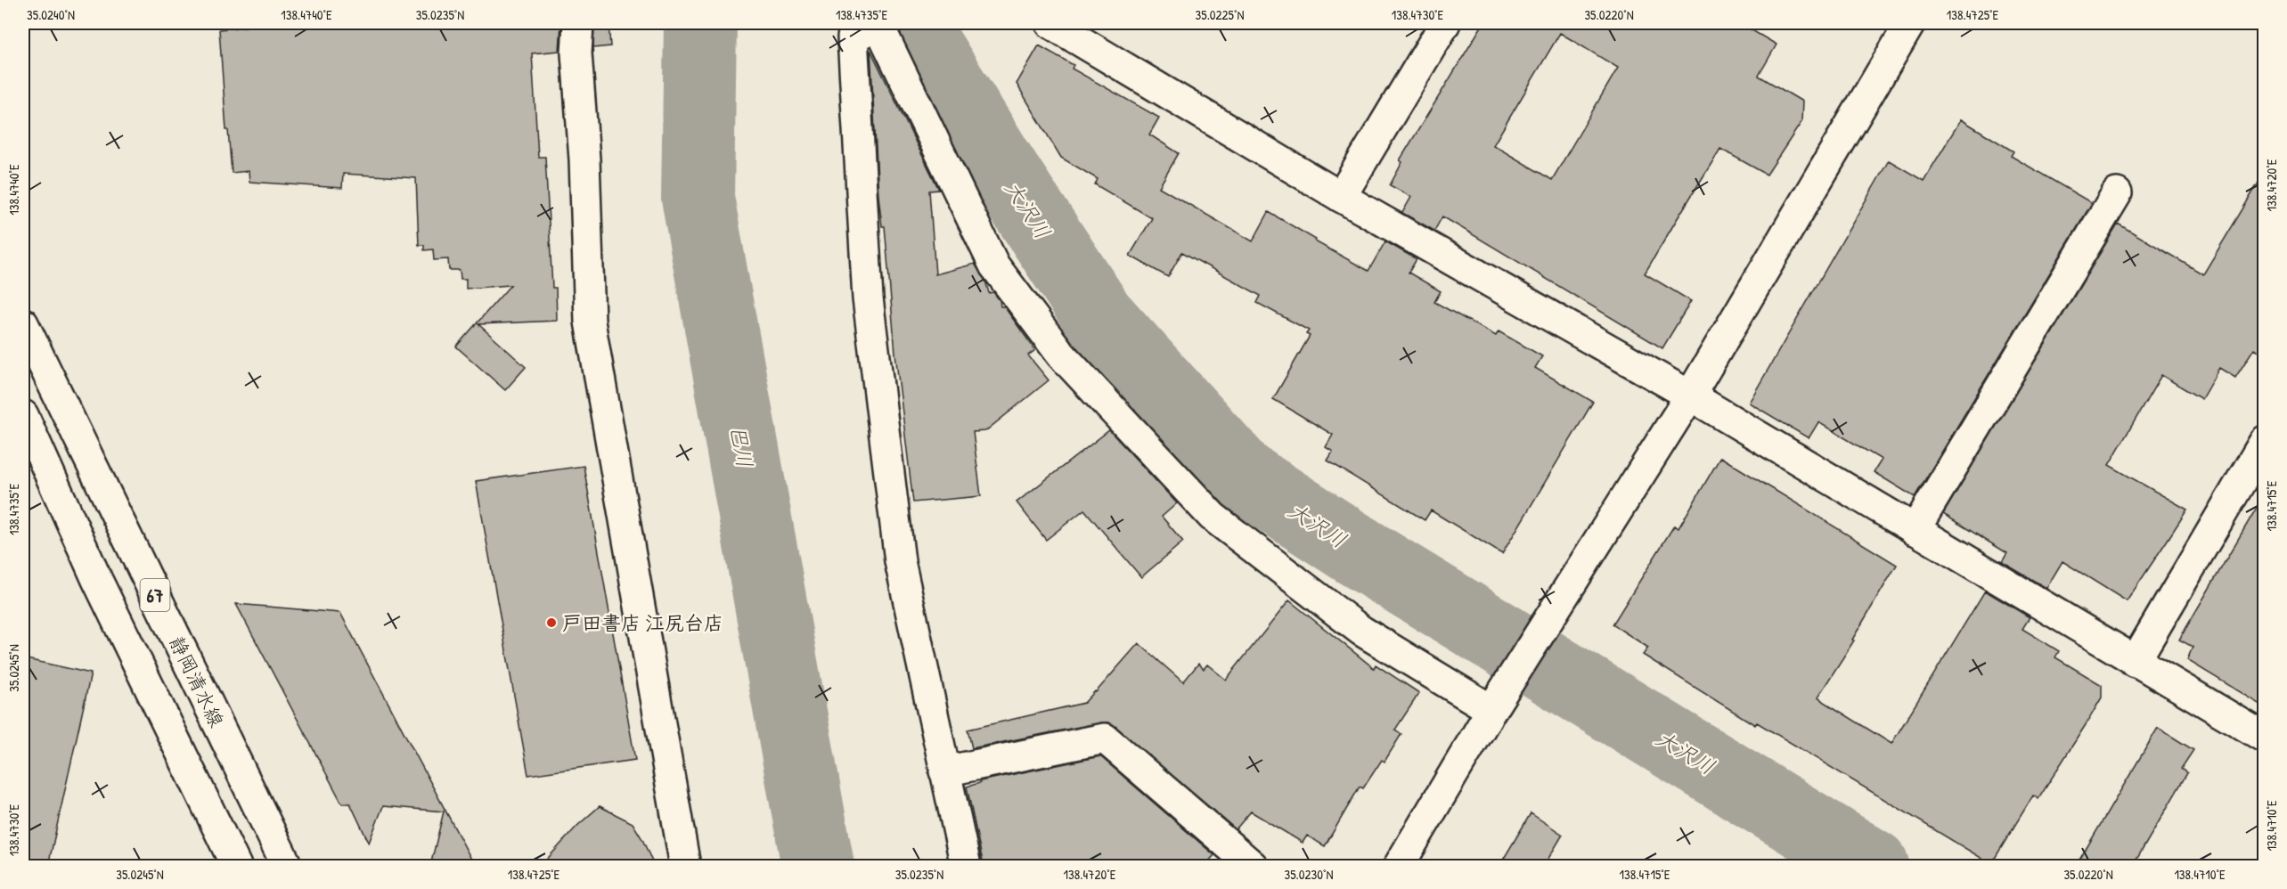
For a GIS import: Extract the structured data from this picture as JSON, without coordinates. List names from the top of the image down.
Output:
{
  "streets": {
    "street": ["67", "静岡清水線"]
  },
  "water": ["大沢川", "巴川"],
  "places": ["戸田書店 江尻台店"],
  "coordinates": [
    "35.0240°N",
    "138.4740°E",
    "35.0235°N",
    "138.4735°E",
    "35.0225°N",
    "138.4730°E",
    "35.0220°N",
    "138.4725°E",
    "138.4720°E",
    "138.4715°E",
    "35.0245°N",
    "138.4710°E",
    "35.0230°N"
  ]
}
